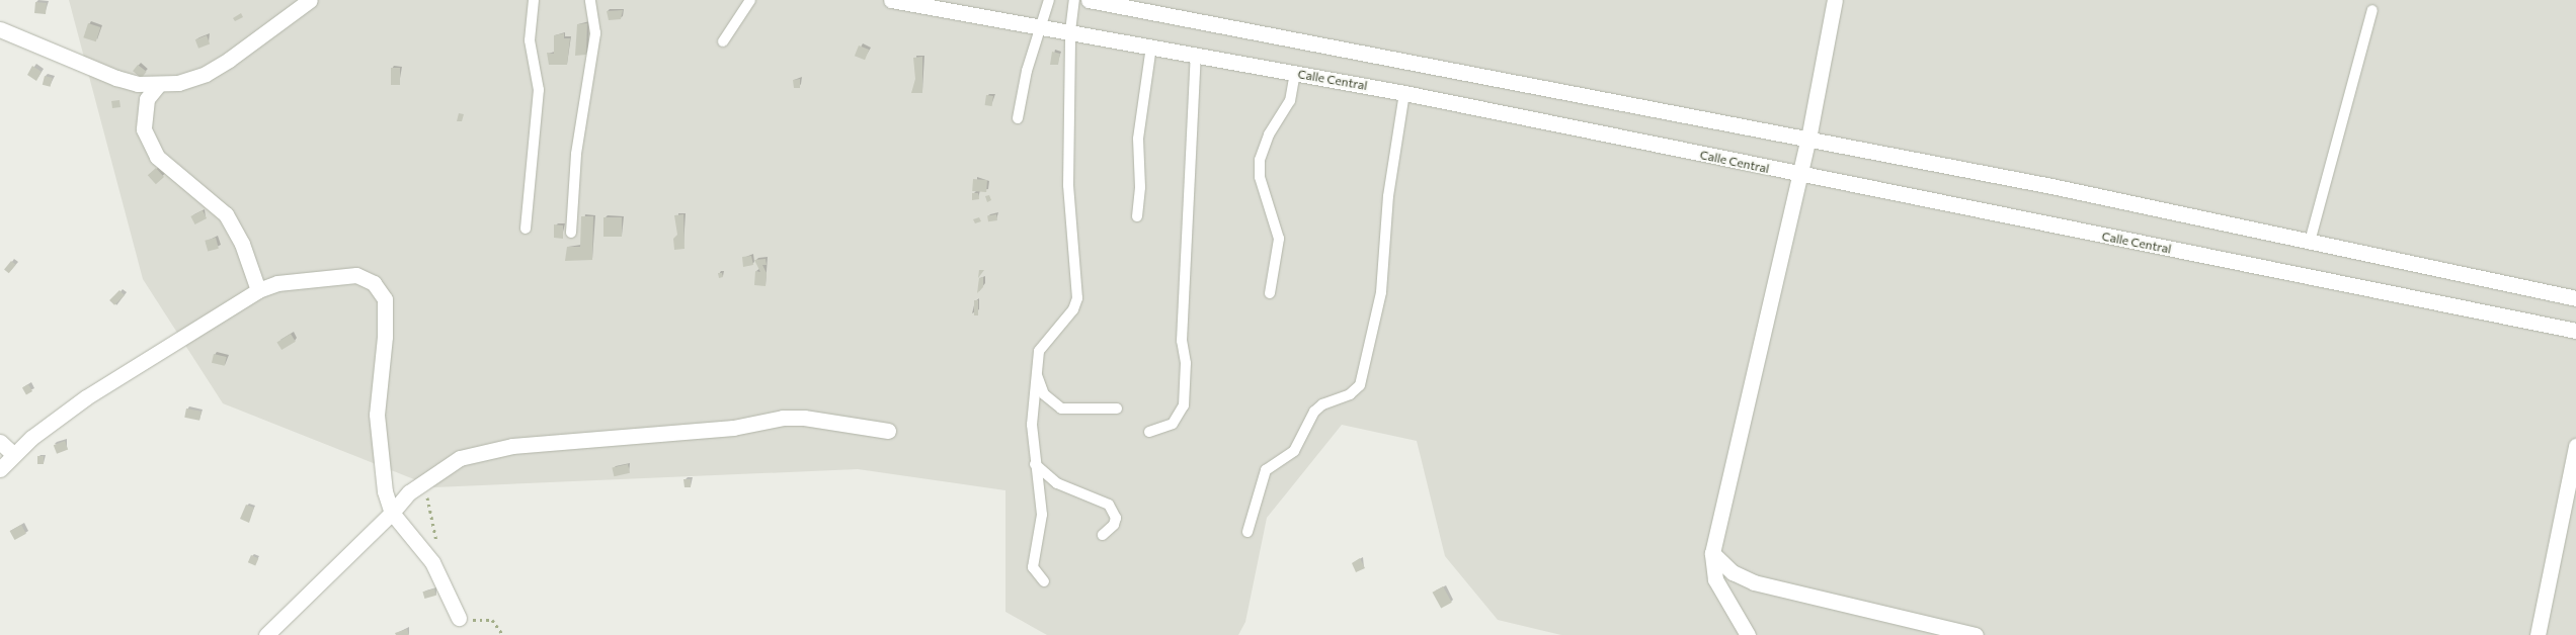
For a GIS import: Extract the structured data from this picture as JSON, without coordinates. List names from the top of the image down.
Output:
{
  "streets": {
    "street": ["Calle Central"]
  }
}
